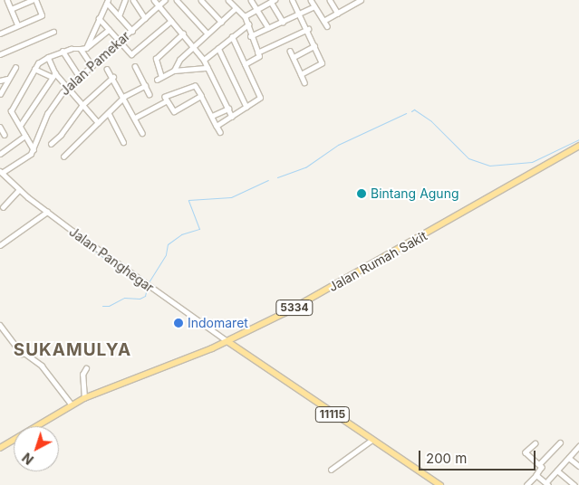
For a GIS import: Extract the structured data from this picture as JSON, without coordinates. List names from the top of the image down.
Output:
{
  "streets": {
    "main road": ["Jalan Rumah Sakit", "5334", "11115"],
    "street": ["Jalan Pamekar", "Jalan Panghegar"]
  },
  "crossings": [
    ["Jalan Panghegar", "Jalan Rumah Sakit"],
    ["Jalan Panghegar", "11115"],
    ["Jalan Rumah Sakit", "11115"]
  ],
  "districts": ["SUKAMULYA"],
  "places": ["Bintang Agung", "Indomaret"],
  "scale_bar": "200 m",
  "north": "bottom left"
}
